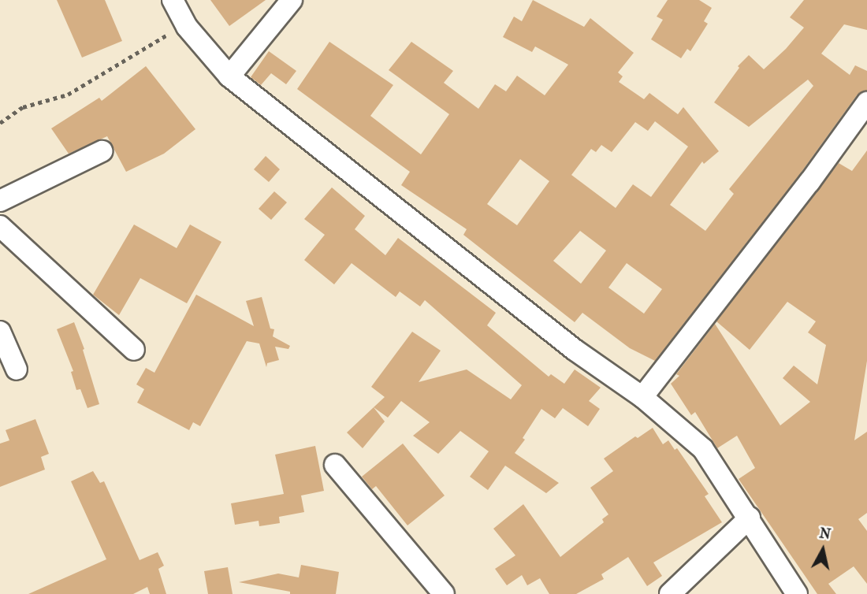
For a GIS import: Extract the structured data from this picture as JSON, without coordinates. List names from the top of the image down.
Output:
{
  "north": "top"
}
